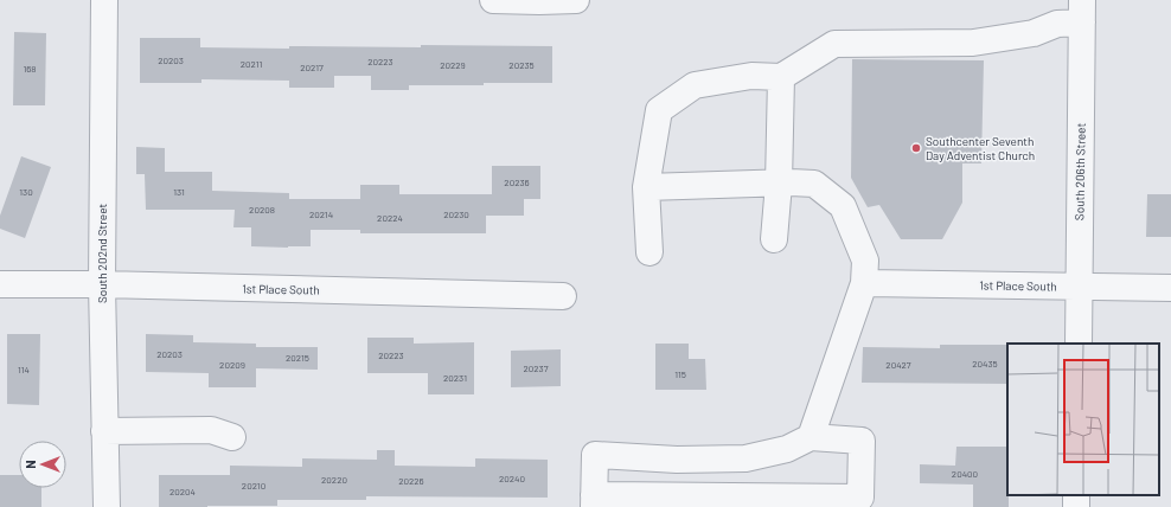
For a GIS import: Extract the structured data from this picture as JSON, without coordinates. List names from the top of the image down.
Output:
{
  "streets": {
    "street": ["South 206th Street", "South 202nd Street", "1st Place South"]
  },
  "crossings": [
    ["South 206th Street", "1st Place South"],
    ["South 202nd Street", "1st Place South"]
  ],
  "places": ["Southcenter Seventh Day Adventist Church"],
  "house_numbers": [
    "20203",
    "20223",
    "20211",
    "20229",
    "20235",
    "20217",
    "168",
    "20236",
    "130",
    "131",
    "20208",
    "20214",
    "20230",
    "20224",
    "20203",
    "20223",
    "20215",
    "20435",
    "20209",
    "20427",
    "20237",
    "114",
    "115",
    "20231",
    "20400",
    "20240",
    "20220",
    "20226",
    "20210",
    "20204"
  ],
  "north": "left"
}
